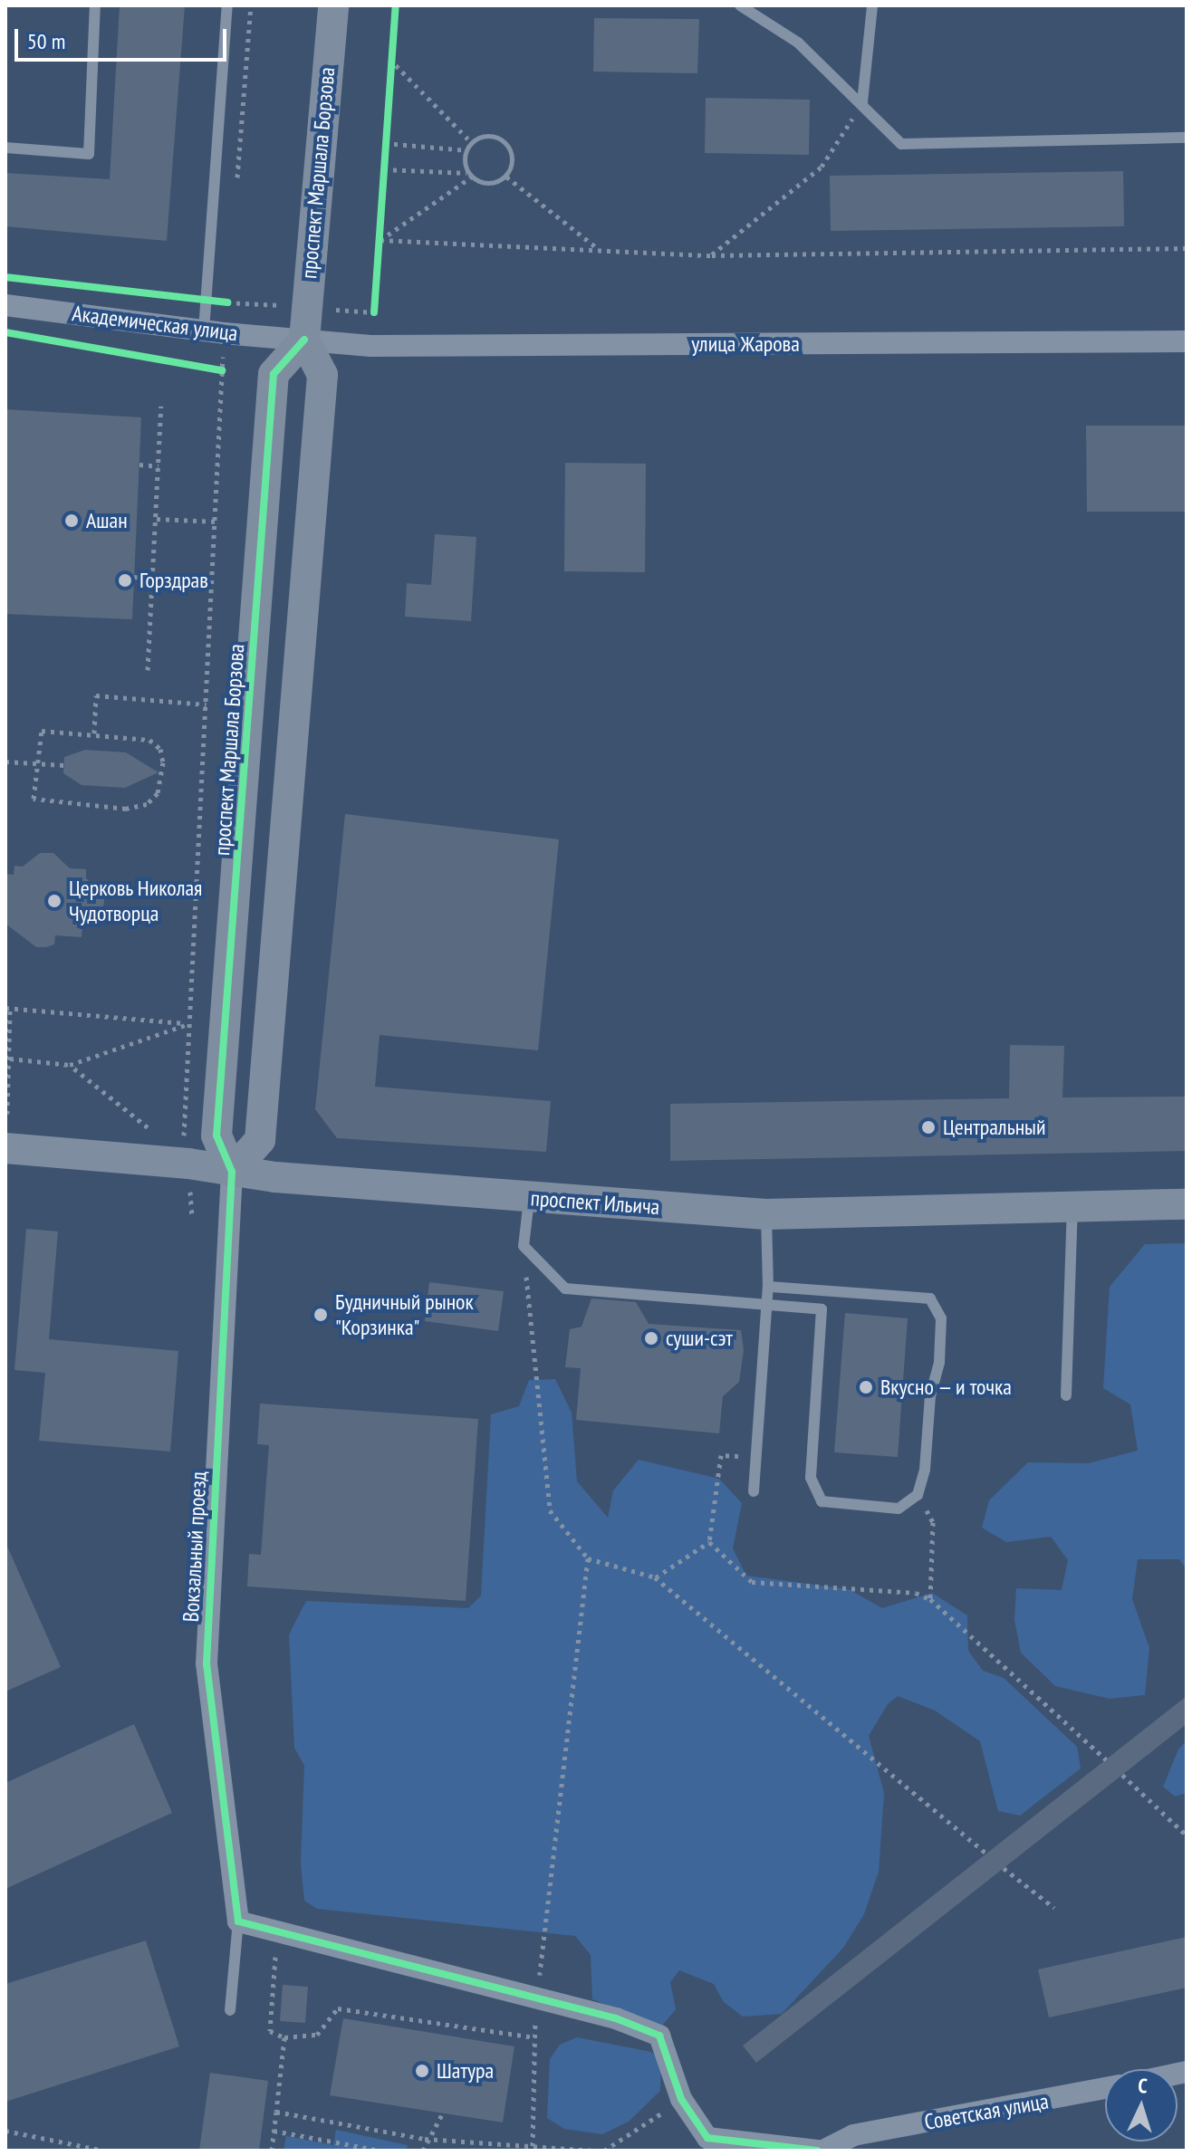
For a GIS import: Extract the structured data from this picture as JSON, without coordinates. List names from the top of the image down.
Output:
{
  "streets": {
    "street": [
      "проспект Маршала Борзова",
      "Академическая улица",
      "улица Жарова",
      "проспект Ильича",
      "Вокзальный проезд",
      "Советская улица"
    ]
  },
  "crossings": [
    ["проспект Маршала Борзова", "Академическая улица"],
    ["проспект Маршала Борзова", "улица Жарова"],
    ["проспект Маршала Борзова", "проспект Ильича"],
    ["проспект Маршала Борзова", "Вокзальный проезд"],
    ["Академическая улица", "улица Жарова"],
    ["проспект Ильича", "Вокзальный проезд"]
  ],
  "places": [
    "Ашан",
    "Горздрав",
    "Церковь Николая Чудотворца",
    "Центральный",
    "Будничный рынок \"Корзинка\"",
    "суши-сэт",
    "Вкусно — и точка",
    "Шатура"
  ],
  "scale_bar": "50 m",
  "north": "top"
}
